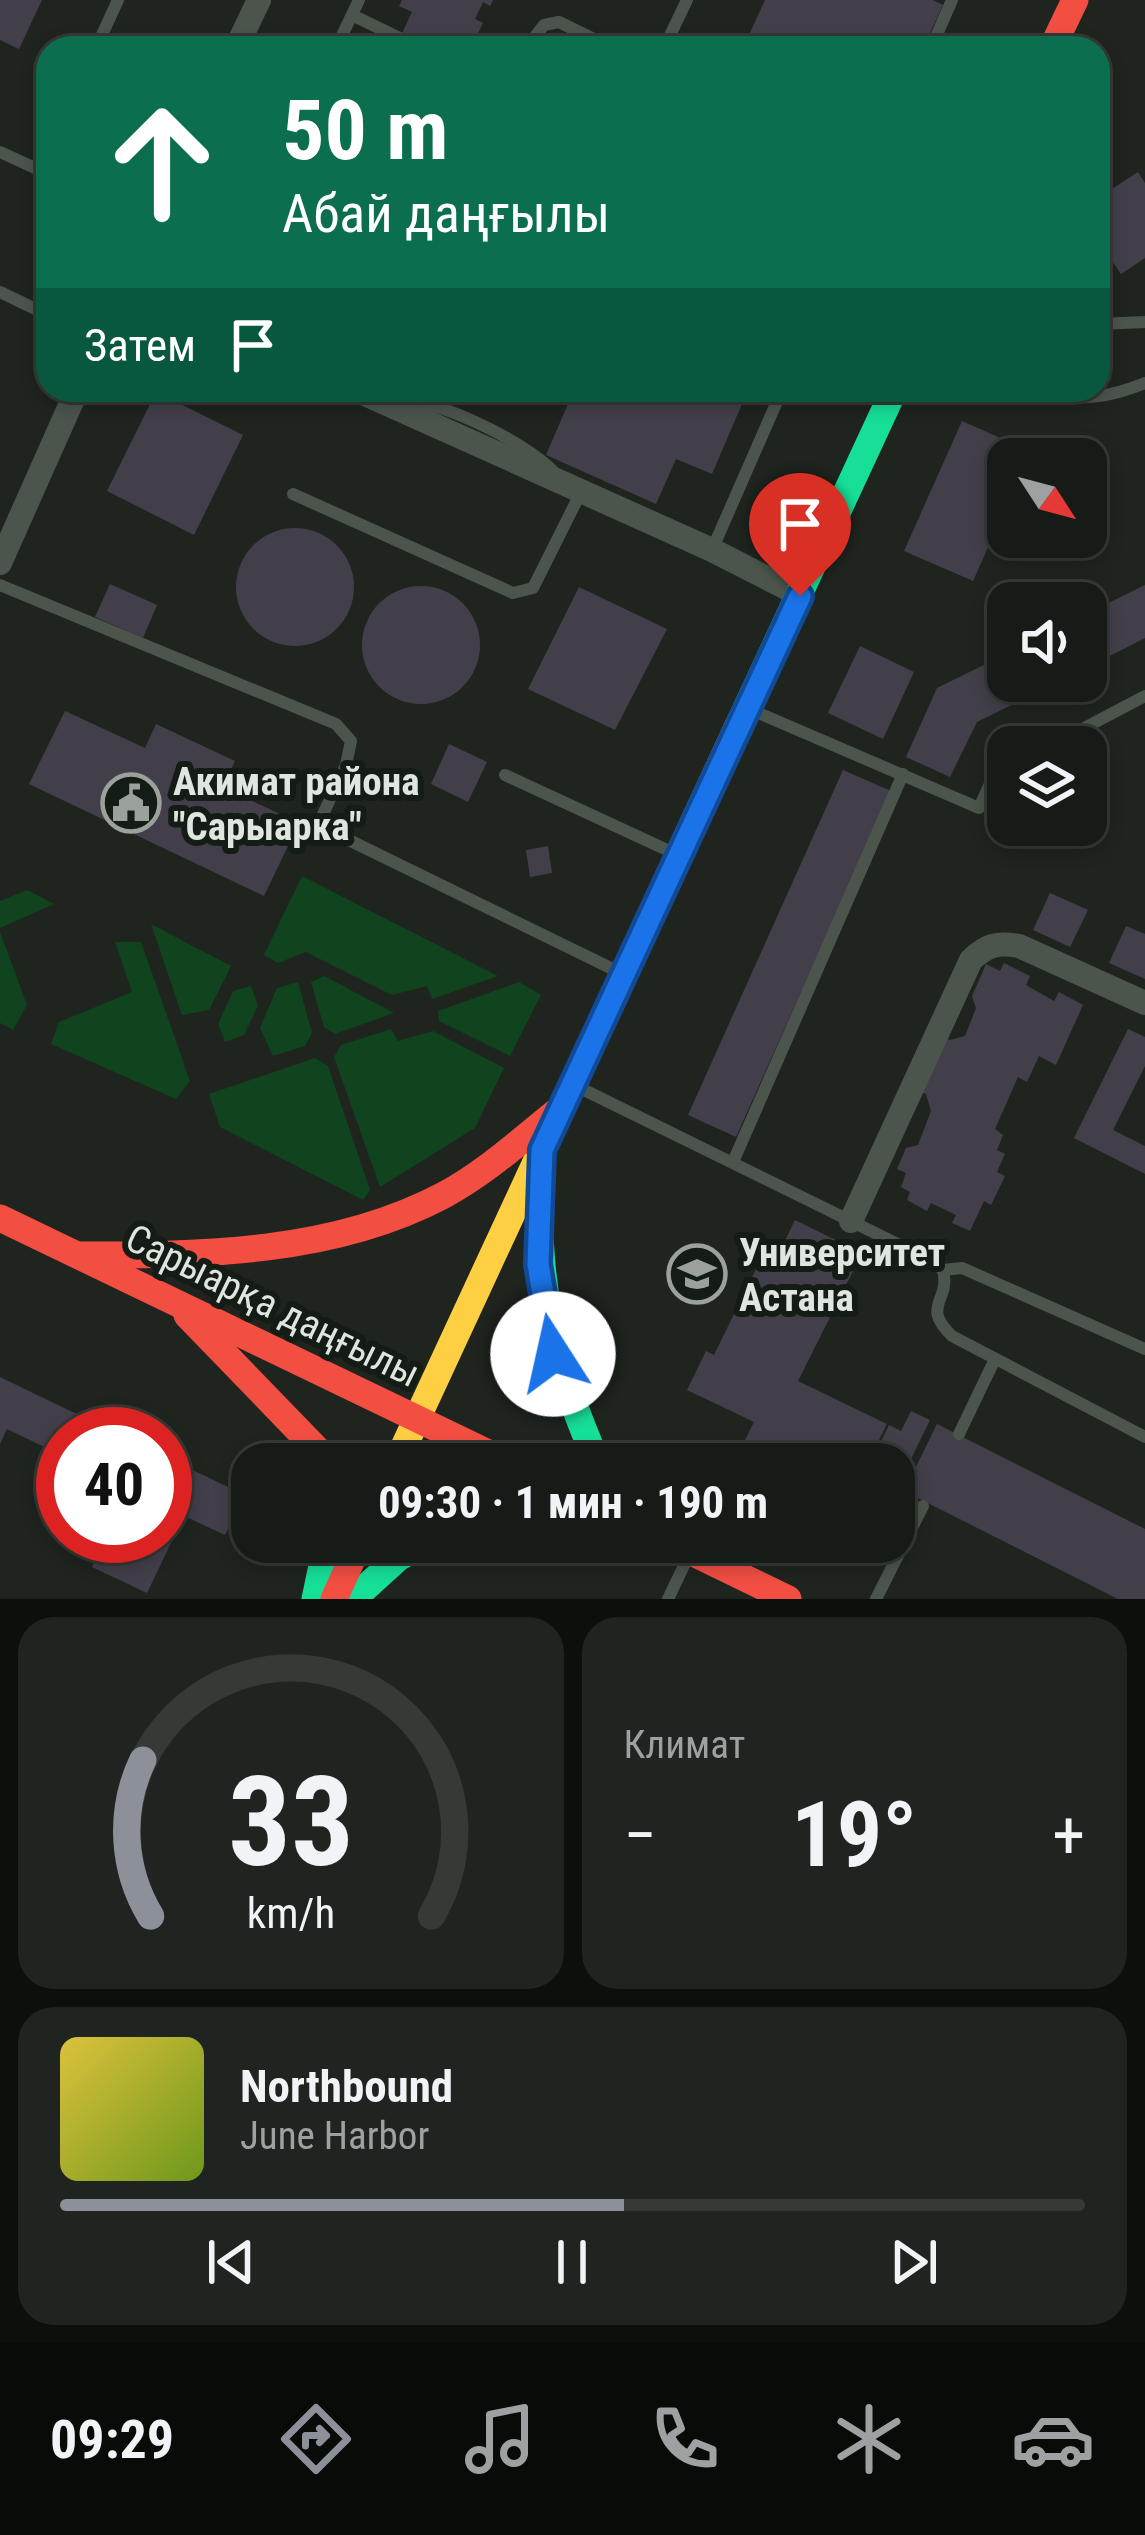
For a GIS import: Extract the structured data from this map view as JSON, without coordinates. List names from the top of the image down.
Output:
{
  "streets": {
    "street": ["Сарыарқа даңғылы"]
  },
  "places": {
    "public building": ["Акимат района \"Сарыарка\""],
    "school or university": ["Университет Астана"]
  },
  "north": "bottom right",
  "page": {
    "turn": ["50 m", "Абай даңғылы"],
    "then": "Затем",
    "limit": "40",
    "trip": "09:30 · 1 мин · 190 m",
    "tile": "Климат",
    "heat": ["−", "19°", "+"],
    "song": ["Northbound", "June Harbor"],
    "tabs": "09:29",
    "gauge": ["33", "km/h"]
  }
}
